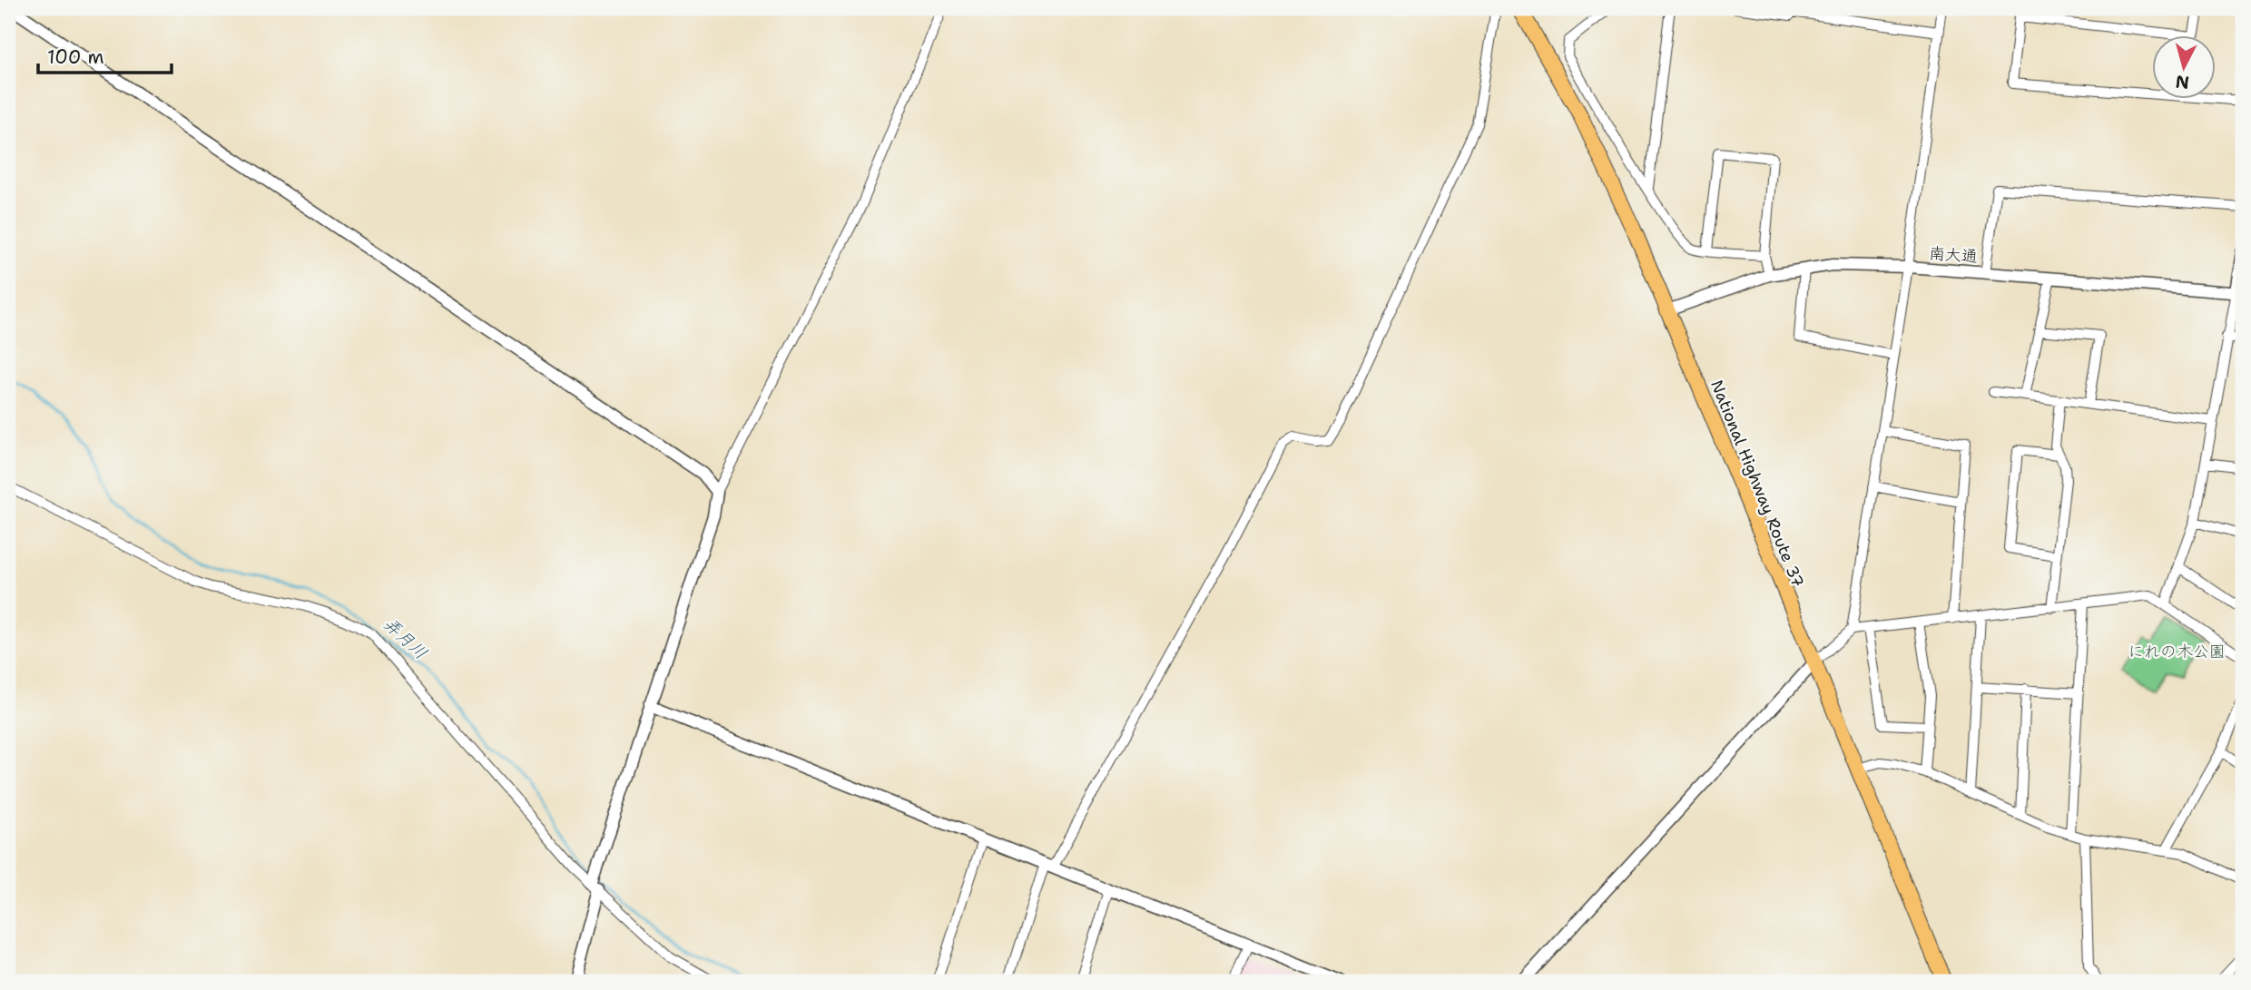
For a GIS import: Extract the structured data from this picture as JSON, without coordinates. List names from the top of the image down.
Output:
{
  "streets": {
    "highway": ["National Highway Route 37"],
    "street": ["南大通"]
  },
  "crossings": [
    ["南大通", "National Highway Route 37"]
  ],
  "water": ["弄月川"],
  "parks": ["にれの木公園"],
  "scale_bar": "100 m",
  "north": "bottom"
}
